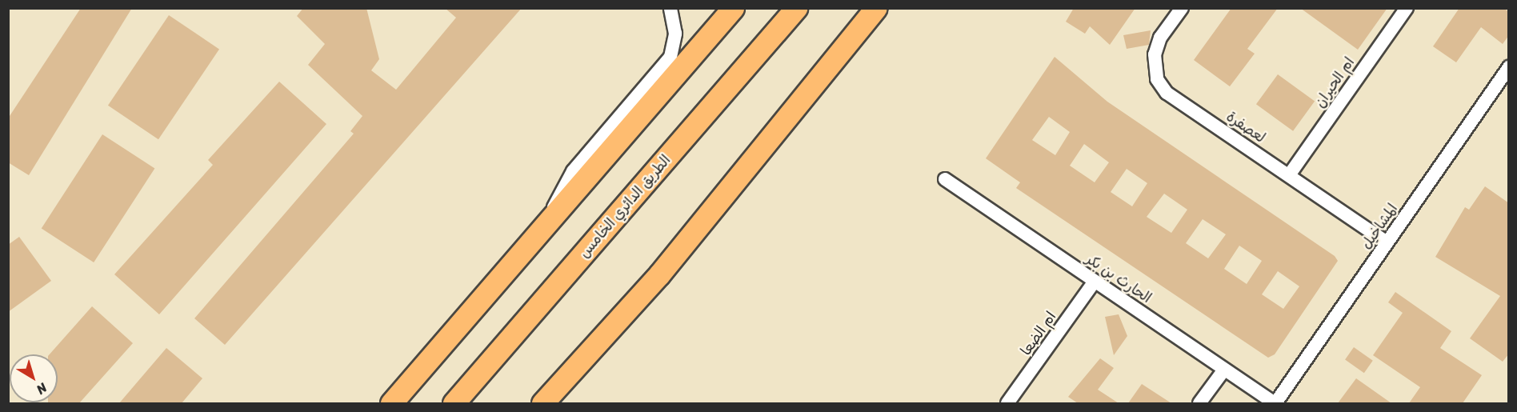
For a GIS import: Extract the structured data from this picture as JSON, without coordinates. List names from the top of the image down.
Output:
{
  "streets": {
    "highway": ["الطريق الدائري الخامس"],
    "street": [
      "ام الحيران",
      "لعصفرة",
      "المشاخيل",
      "الحارث بن بكر",
      "ام الضعا"
    ]
  },
  "crossings": [
    ["ام الحيران", "لعصفرة"],
    ["لعصفرة", "المشاخيل"],
    ["المشاخيل", "الحارث بن بكر"],
    ["الحارث بن بكر", "ام الضعا"]
  ],
  "north": "bottom right"
}
